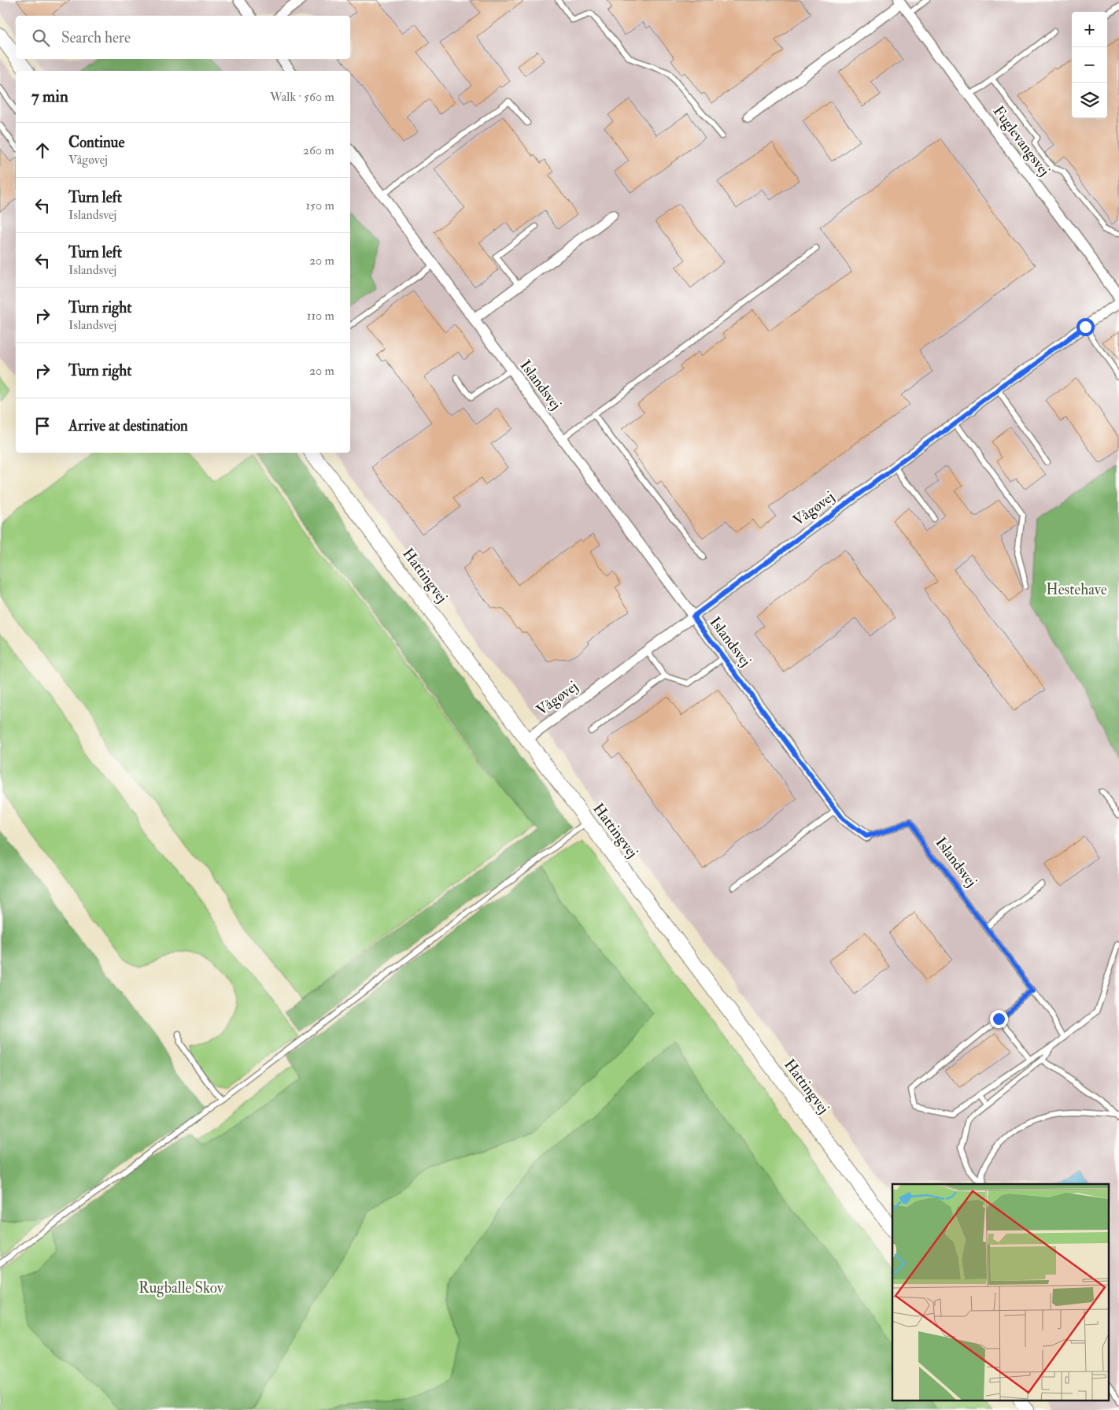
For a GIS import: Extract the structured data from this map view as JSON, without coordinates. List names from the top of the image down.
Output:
{
  "streets": {
    "street": [
      "Fuglevangsvej",
      "Islandsvej",
      "Vågøvej",
      "Hattingvej"
    ]
  },
  "crossings": [
    ["Islandsvej", "Vågøvej"],
    ["Vågøvej", "Hattingvej"]
  ],
  "parks": ["Hestehave", "Rugballe Skov"],
  "page": {
    "map_buttons": ["+", "−"],
    "search": "Search here",
    "heading": ["7 min", "Walk · 560 m"],
    "list": [
      ["Continue", "Vågøvej", "260 m"],
      ["Turn left", "Islandsvej", "150 m"],
      ["Turn left", "Islandsvej", "20 m"],
      ["Turn right", "Islandsvej", "110 m"],
      ["Turn right", "20 m"],
      "Arrive at destination"
    ]
  }
}
